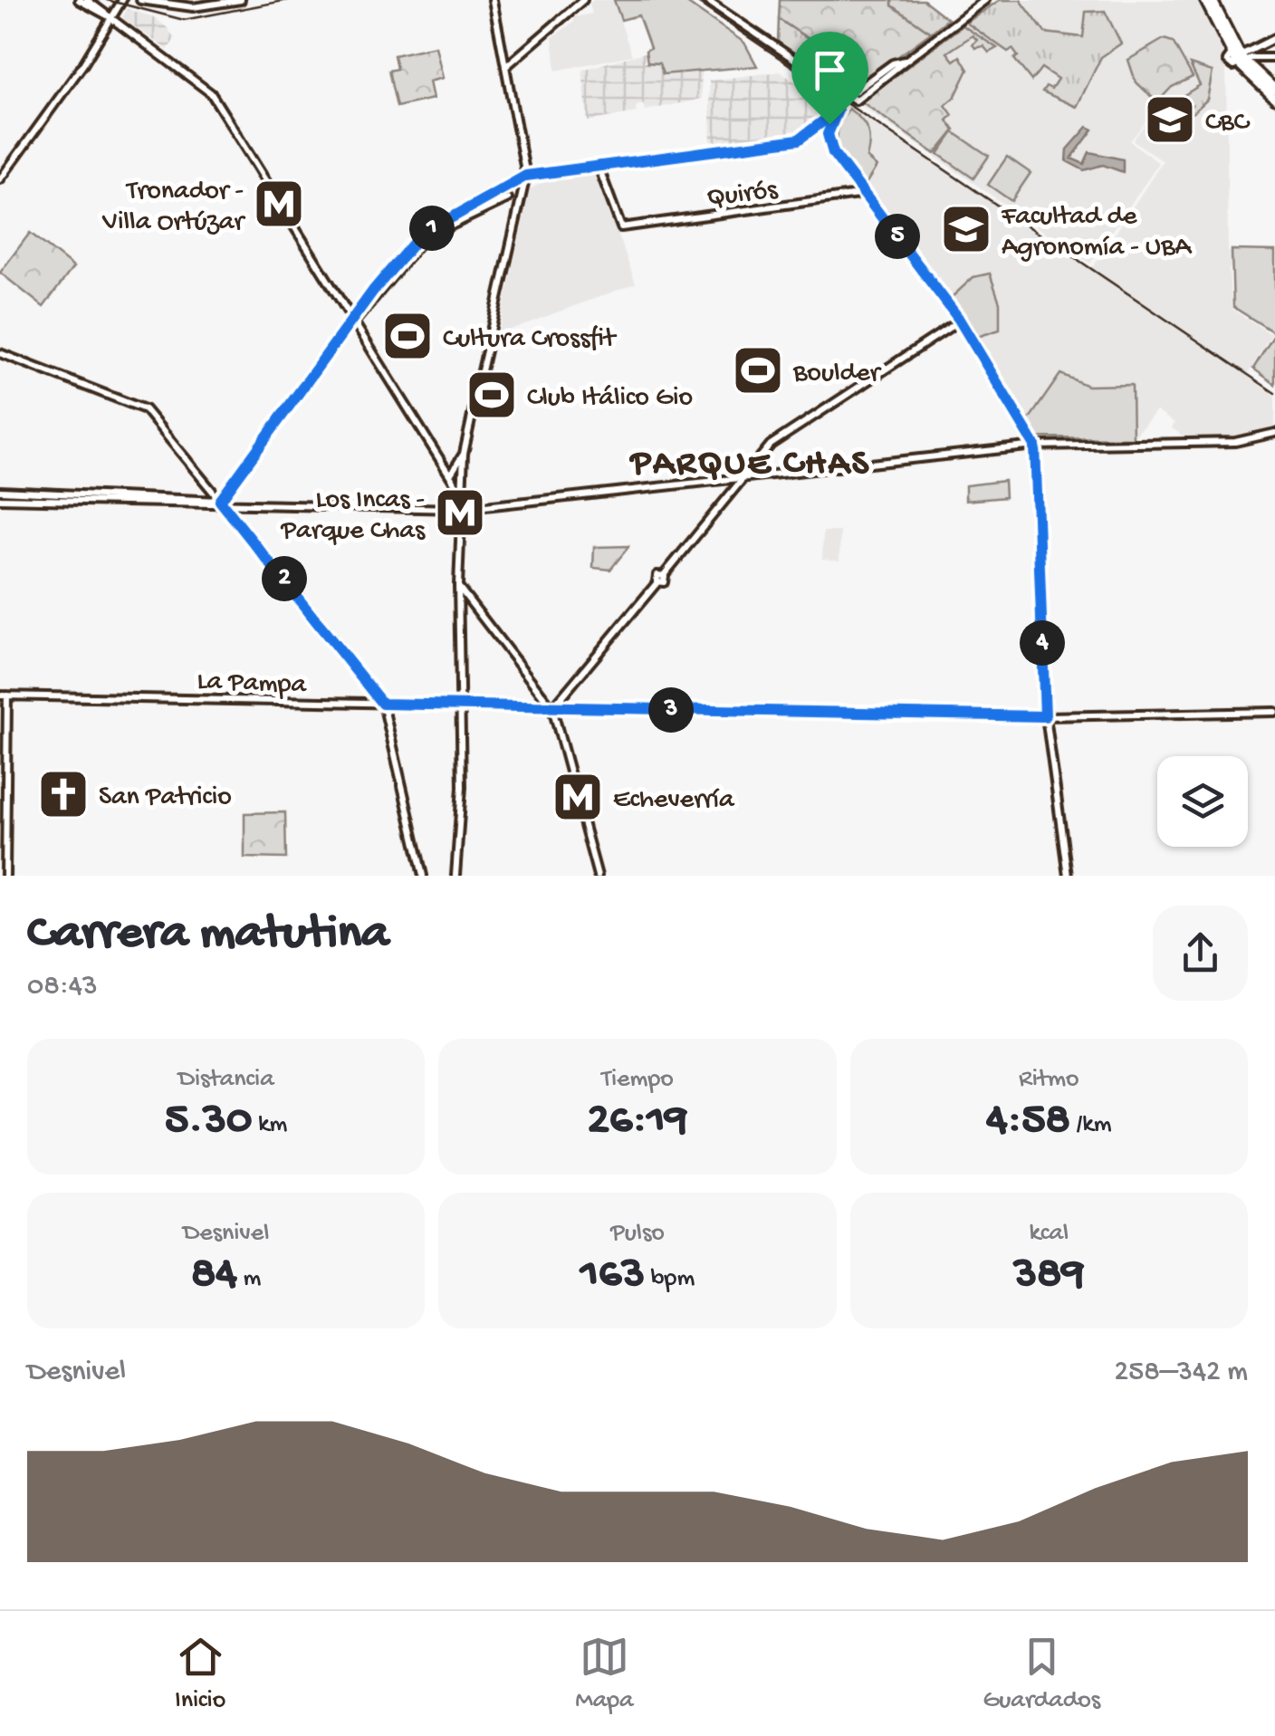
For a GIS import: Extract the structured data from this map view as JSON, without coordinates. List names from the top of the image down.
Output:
{
  "streets": {
    "main road": ["Quirós", "La Pampa"]
  },
  "districts": ["PARQUE CHAS"],
  "places": {
    "school or university": ["CBC", "Facultad de Agronomía - UBA"],
    "metro station": ["Tronador - Villa Ortúzar", "Los Incas - Parque Chas", "Echeverría"],
    "sports": ["Cultura Crossfit", "Boulder", "Club Itálico Gio"],
    "church": ["San Patricio"]
  },
  "page": {
    "pins": [
      "1",
      "5",
      "2",
      "4",
      "3"
    ],
    "heading": ["Carrera matutina", "08:43"],
    "stats": [
      ["Distancia", "5.30 km"],
      ["Tiempo", "26:19"],
      ["Ritmo", "4:58 /km"],
      ["Desnivel", "84 m"],
      ["Pulso", "163 bpm"],
      ["kcal", "389"]
    ],
    "chart": ["Desnivel", "258–342 m"],
    "tabs": ["Inicio", "Mapa", "Guardados"]
  }
}
